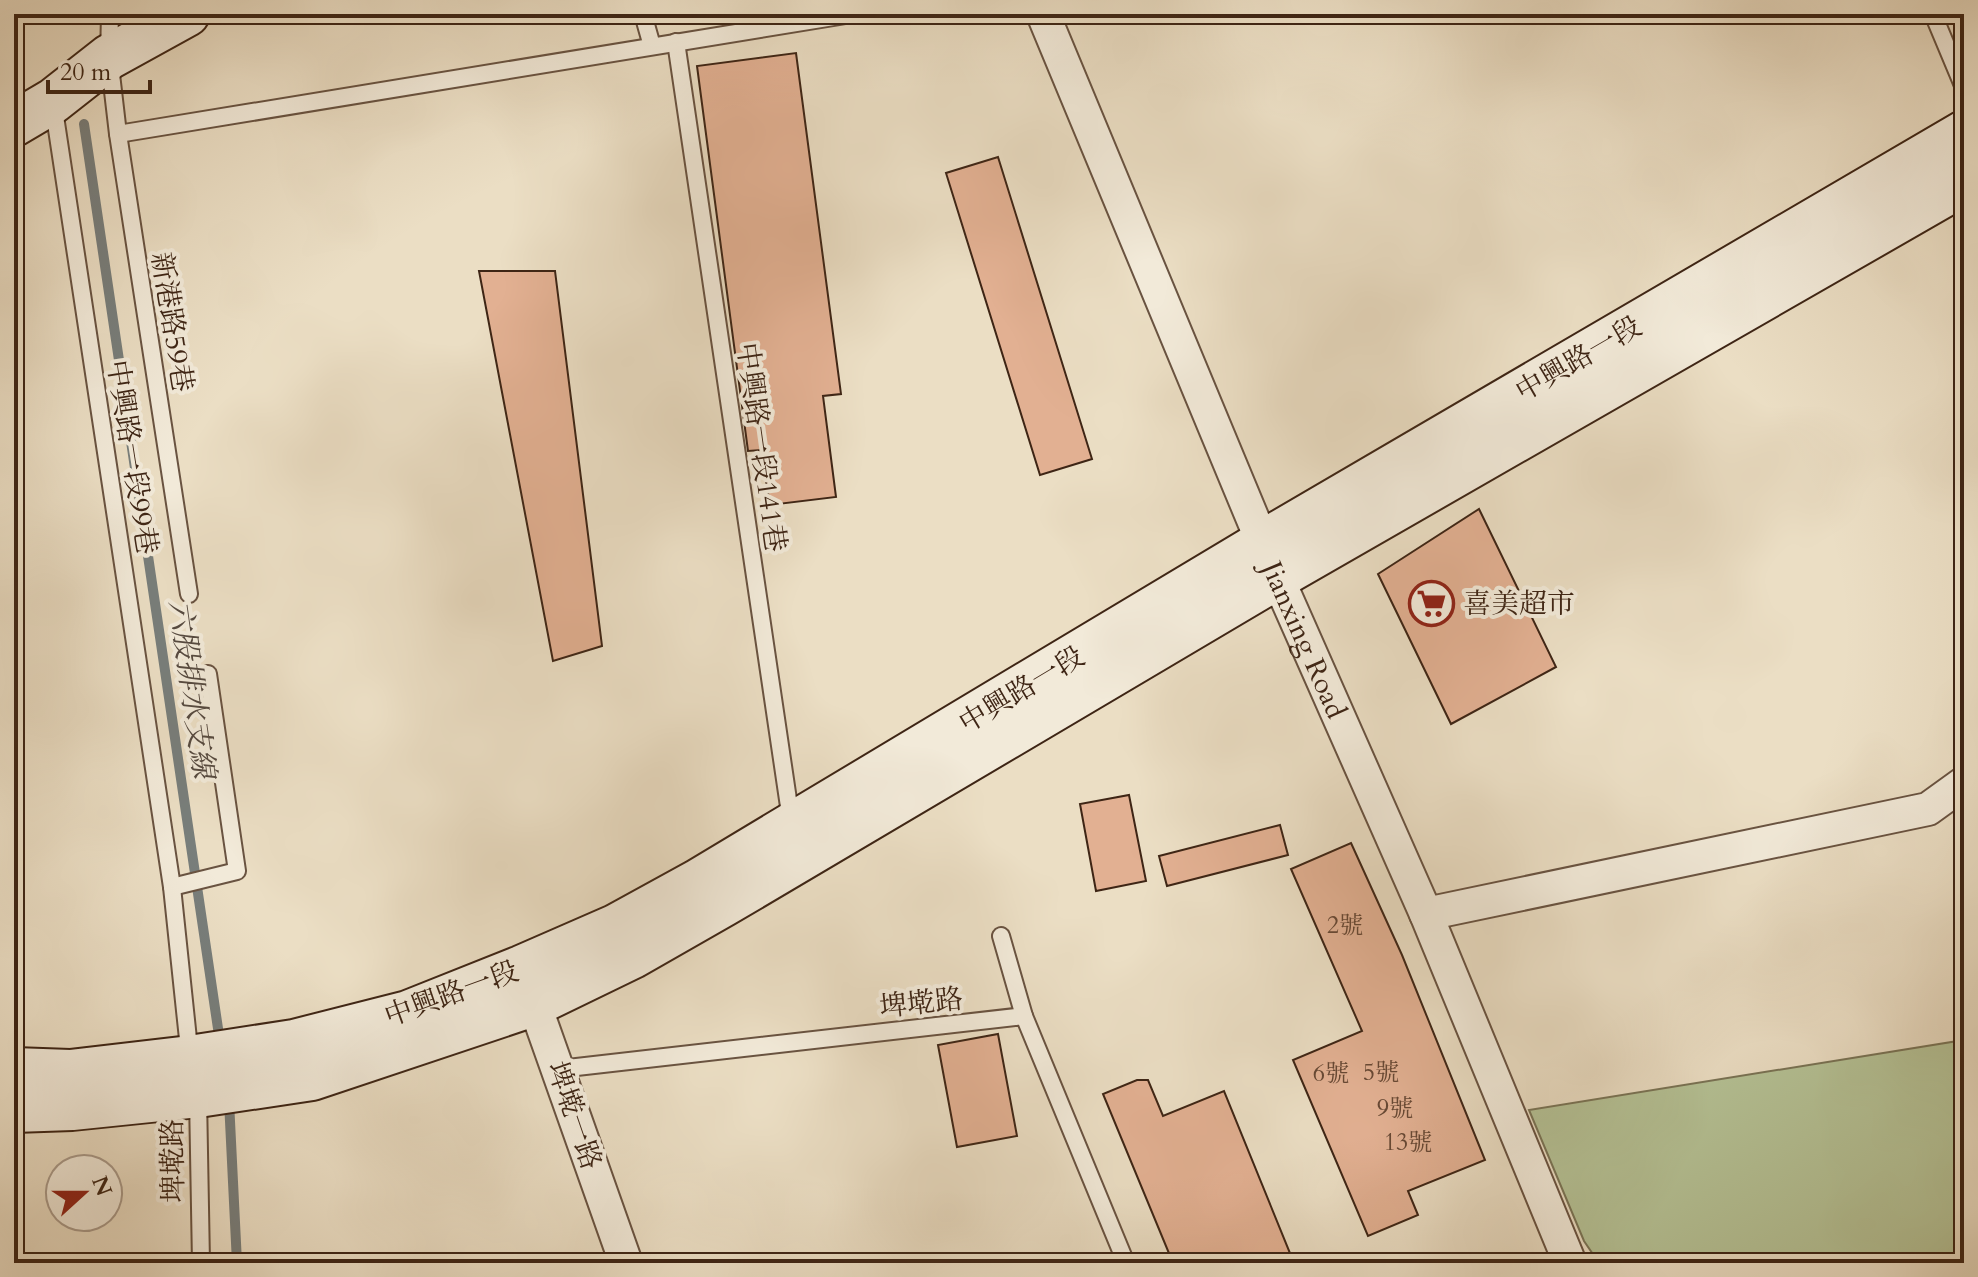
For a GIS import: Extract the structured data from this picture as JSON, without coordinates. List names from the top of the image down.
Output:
{
  "streets": {
    "main road": ["中興路一段"],
    "street": ["Jianxing Road", "埤墘一路"],
    "lane": [
      "新港路59巷",
      "中興路一段141巷",
      "中興路一段99巷",
      "埤墘路"
    ]
  },
  "crossings": [
    ["中興路一段", "中興路一段141巷"],
    ["中興路一段", "中興路一段99巷"],
    ["中興路一段", "Jianxing Road"],
    ["中興路一段", "埤墘路"],
    ["中興路一段", "埤墘一路"],
    ["中興路一段99巷", "埤墘路"],
    ["埤墘路", "埤墘一路"]
  ],
  "water": ["六股排水支線"],
  "places": {
    "supermarket": ["喜美超市"]
  },
  "house_numbers": [
    "2號",
    "5號",
    "6號",
    "9號",
    "13號"
  ],
  "scale_bar": "20 m",
  "north": "right"
}
